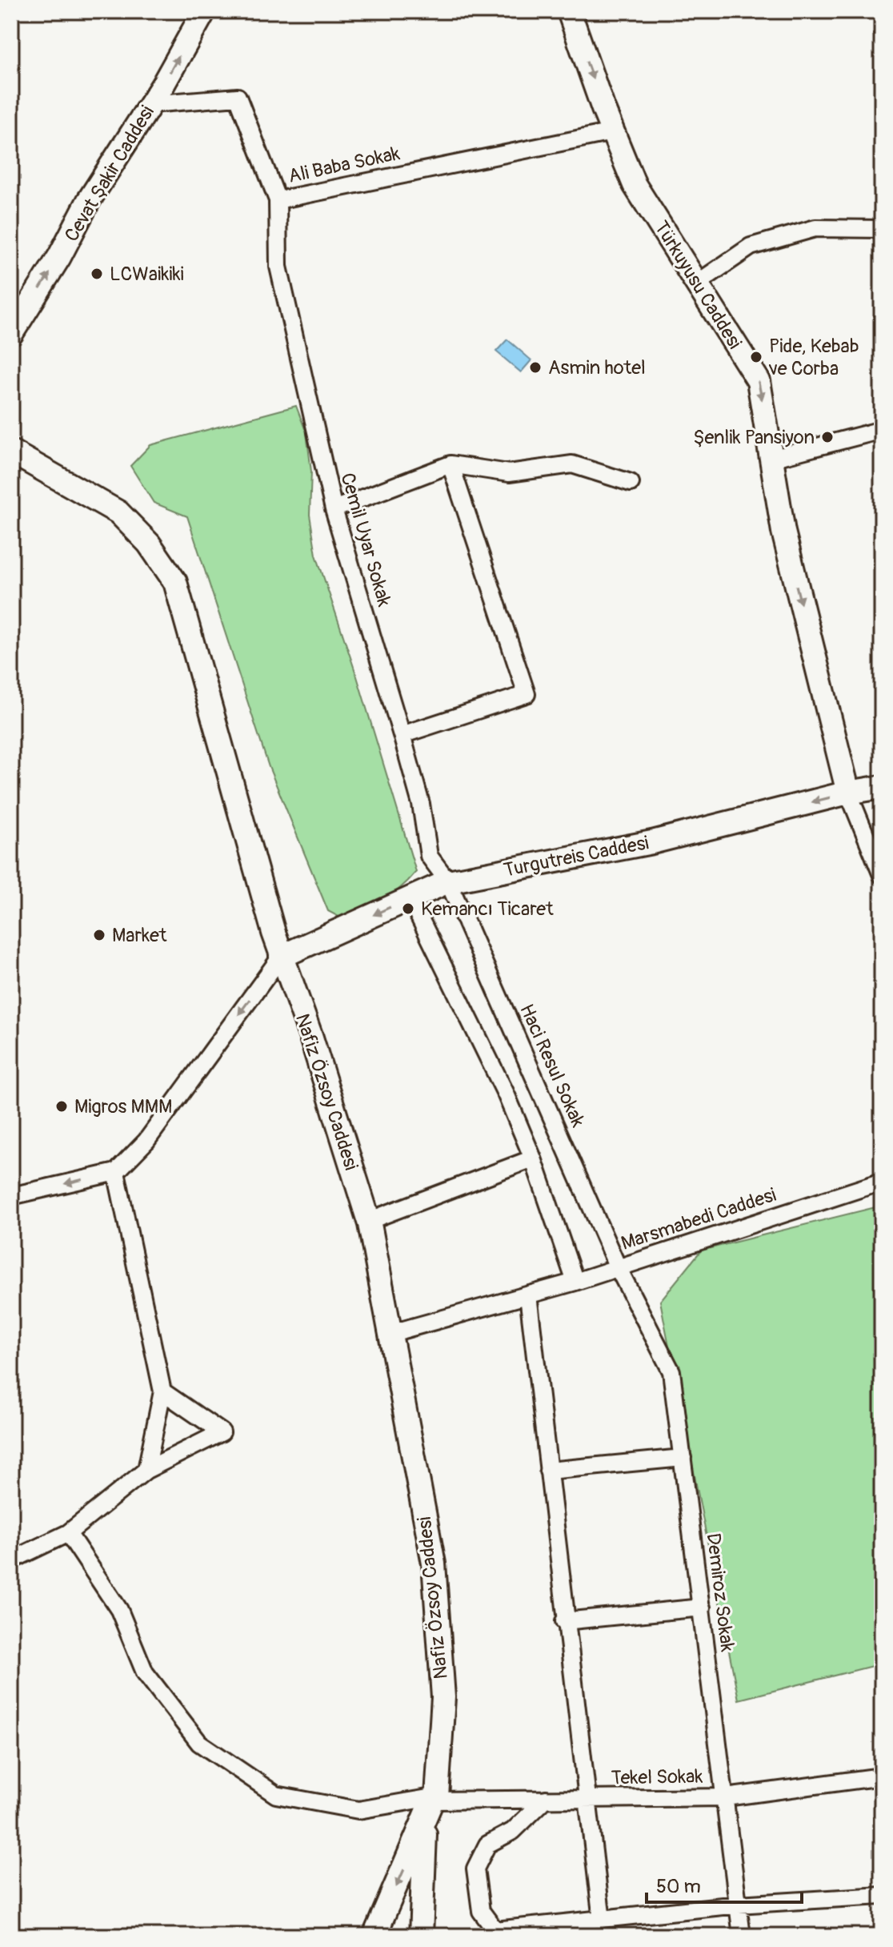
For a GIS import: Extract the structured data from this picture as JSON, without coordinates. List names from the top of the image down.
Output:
{
  "streets": {
    "main road": [
      "Cevat Şakir Caddesi",
      "Türkuyusu Caddesi",
      "Turgutreis Caddesi",
      "Nafiz Özsoy Caddesi"
    ],
    "street": [
      "Ali Baba Sokak",
      "Cemil Uyar Sokak",
      "Haci Resul Sokak",
      "Marsmabedi Caddesi",
      "Demiroz Sokak",
      "Tekel Sokak"
    ]
  },
  "crossings": [
    ["Ali Baba Sokak", "Cevat Şakir Caddesi"],
    ["Ali Baba Sokak", "Türkuyusu Caddesi"],
    ["Ali Baba Sokak", "Cemil Uyar Sokak"],
    ["Türkuyusu Caddesi", "Turgutreis Caddesi"],
    ["Cemil Uyar Sokak", "Turgutreis Caddesi"],
    ["Cemil Uyar Sokak", "Haci Resul Sokak"],
    ["Turgutreis Caddesi", "Haci Resul Sokak"],
    ["Turgutreis Caddesi", "Nafiz Özsoy Caddesi"],
    ["Haci Resul Sokak", "Marsmabedi Caddesi"],
    ["Haci Resul Sokak", "Demiroz Sokak"],
    ["Nafiz Özsoy Caddesi", "Marsmabedi Caddesi"],
    ["Nafiz Özsoy Caddesi", "Tekel Sokak"],
    ["Marsmabedi Caddesi", "Demiroz Sokak"],
    ["Demiroz Sokak", "Tekel Sokak"]
  ],
  "one_way": ["Cevat Şakir Caddesi", "Türkuyusu Caddesi", "Turgutreis Caddesi"],
  "places": [
    "LCWaikiki",
    "Pide, Kebab ve Corba",
    "Asmin hotel",
    "Şenlik Pansiyon",
    "Kemancı Ticaret",
    "Market",
    "Migros MMM"
  ],
  "scale_bar": "50 m"
}
